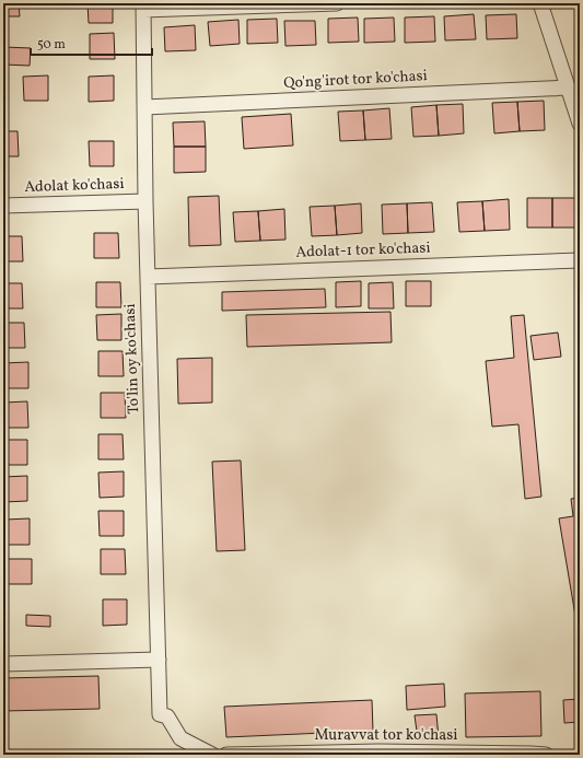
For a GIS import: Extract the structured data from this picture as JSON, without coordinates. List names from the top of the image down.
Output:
{
  "streets": {
    "street": [
      "Qo'ng'irot tor ko'chasi",
      "Adolat ko'chasi",
      "Adolat-1 tor ko'chasi",
      "To'lin oy ko'chasi",
      "Muravvat tor ko'chasi"
    ]
  },
  "crossings": [
    ["Qo'ng'irot tor ko'chasi", "To'lin oy ko'chasi"],
    ["Adolat ko'chasi", "To'lin oy ko'chasi"],
    ["Adolat-1 tor ko'chasi", "To'lin oy ko'chasi"]
  ],
  "scale_bar": "50 m"
}
